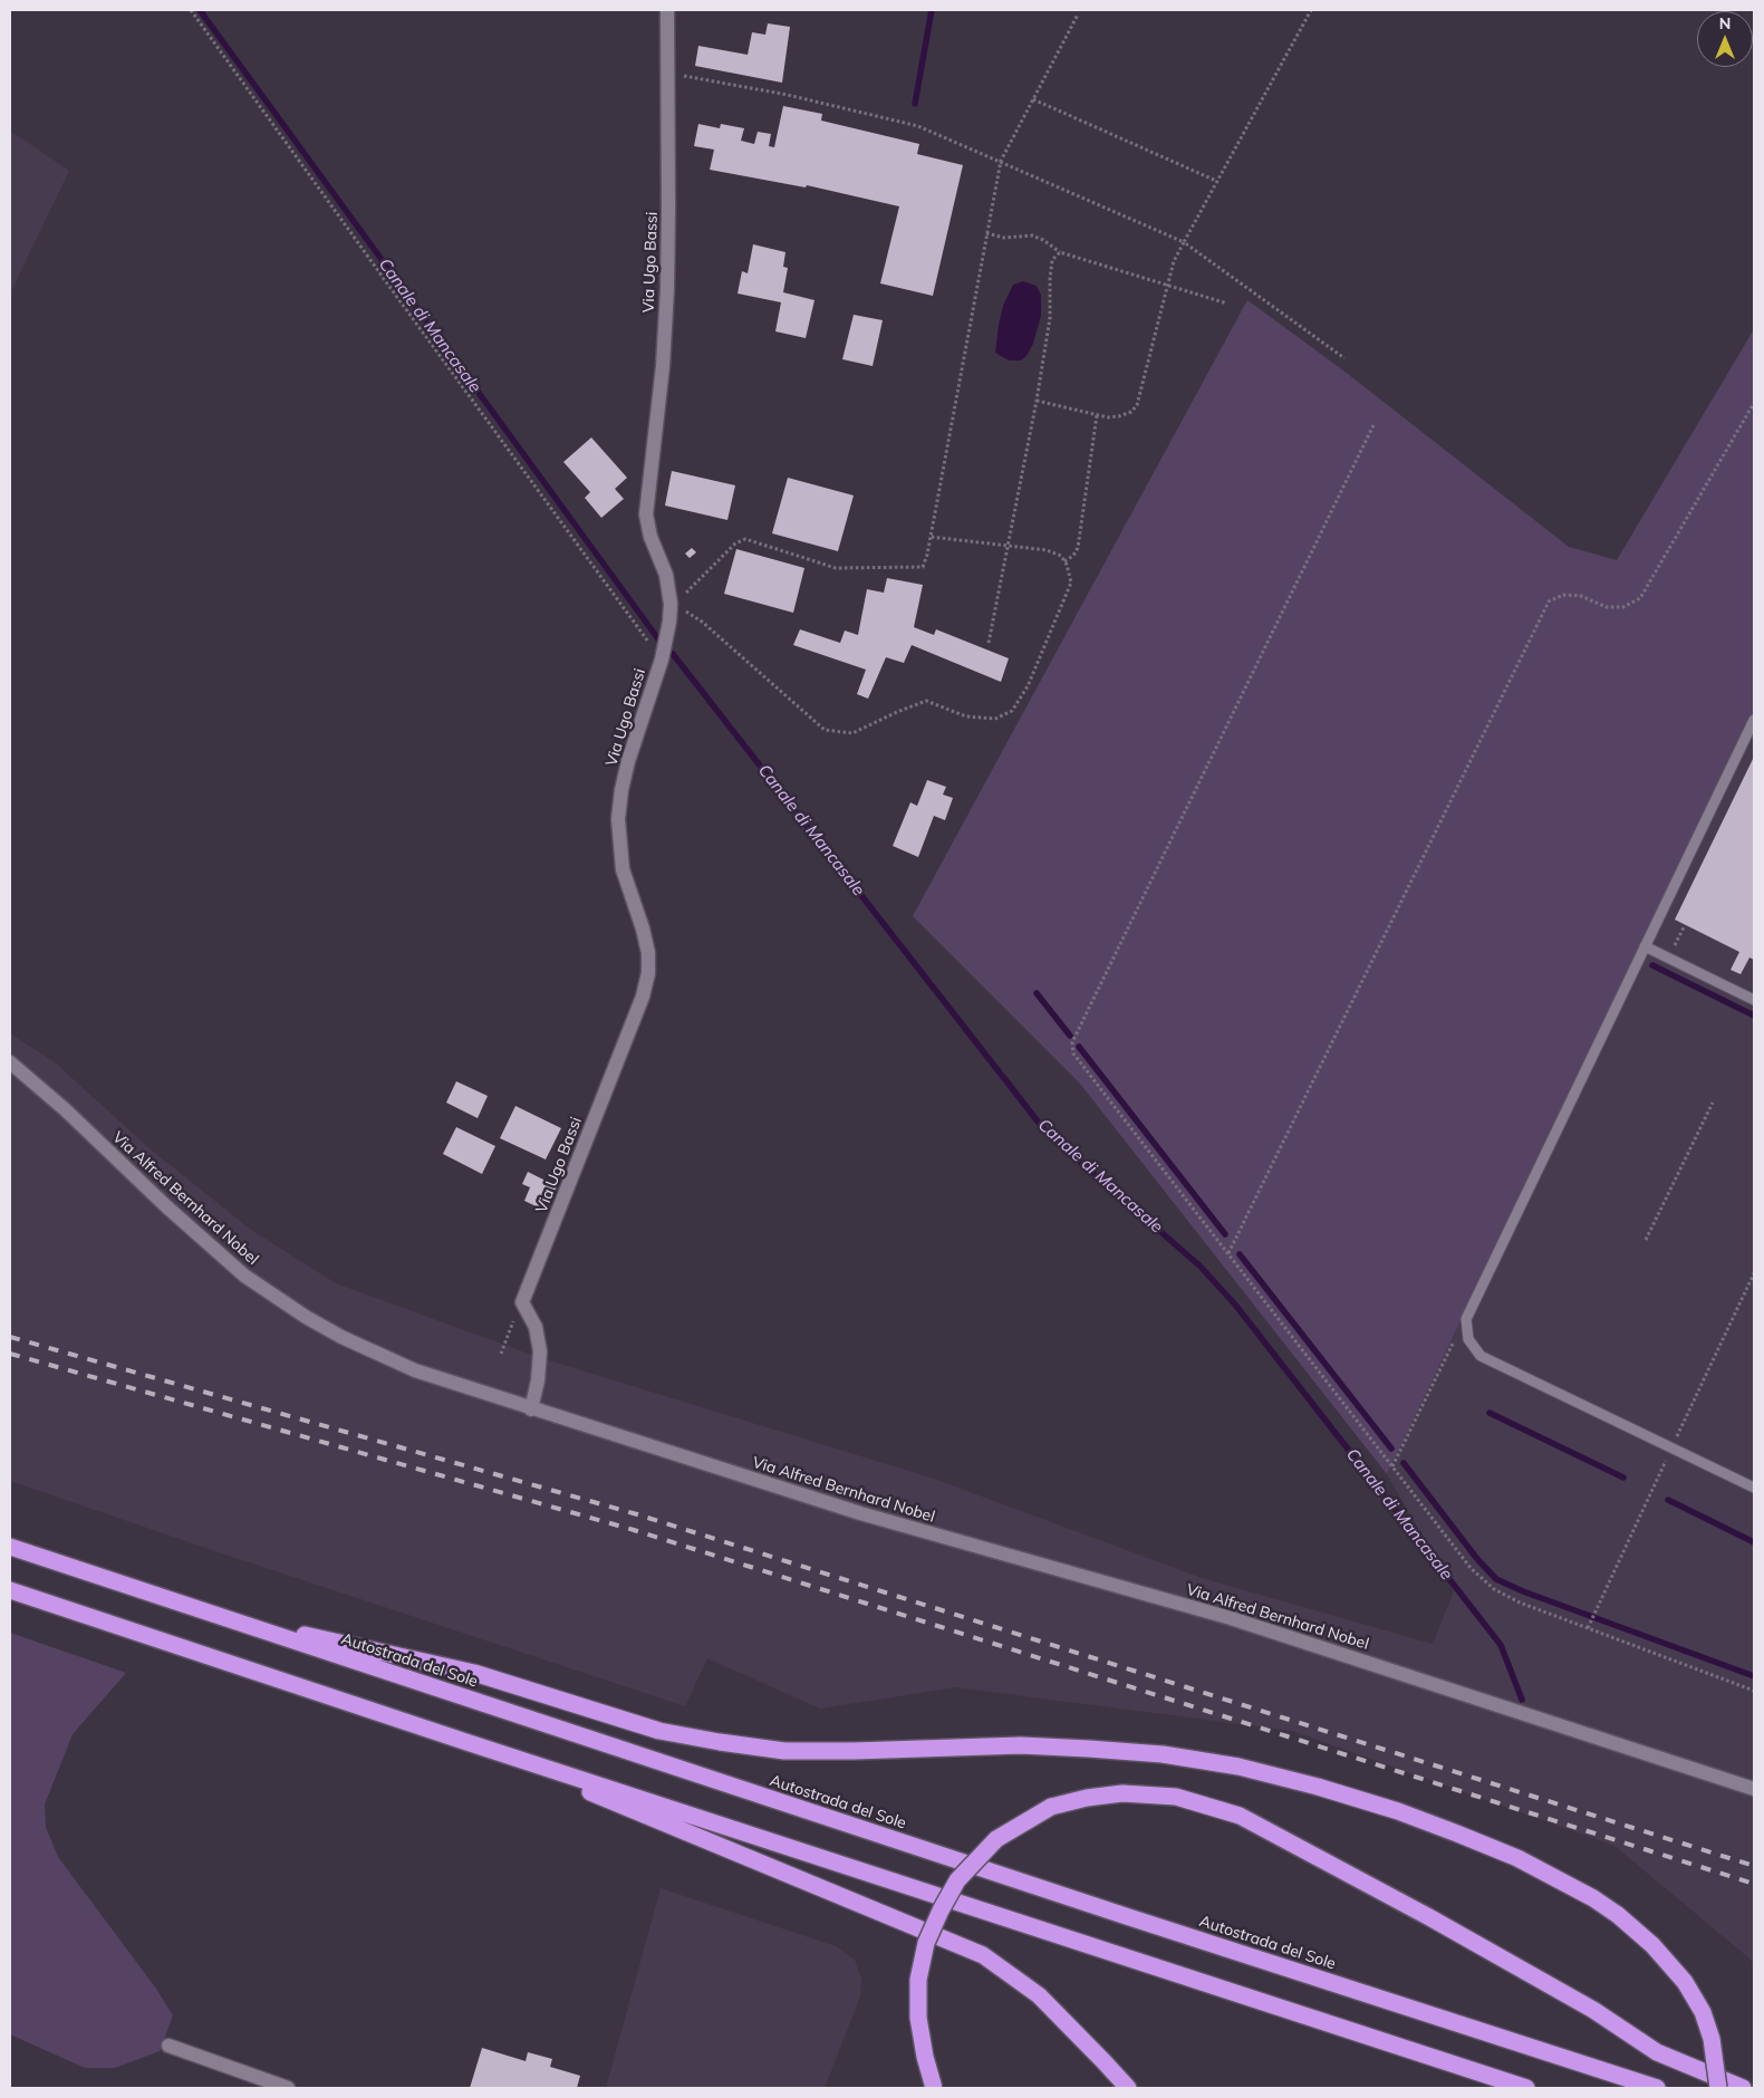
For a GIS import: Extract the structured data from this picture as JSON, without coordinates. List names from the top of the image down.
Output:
{
  "streets": {
    "highway": ["Autostrada del Sole"],
    "street": ["Via Ugo Bassi", "Via Alfred Bernhard Nobel"]
  },
  "water": ["Canale di Mancasale"],
  "north": "top"
}
